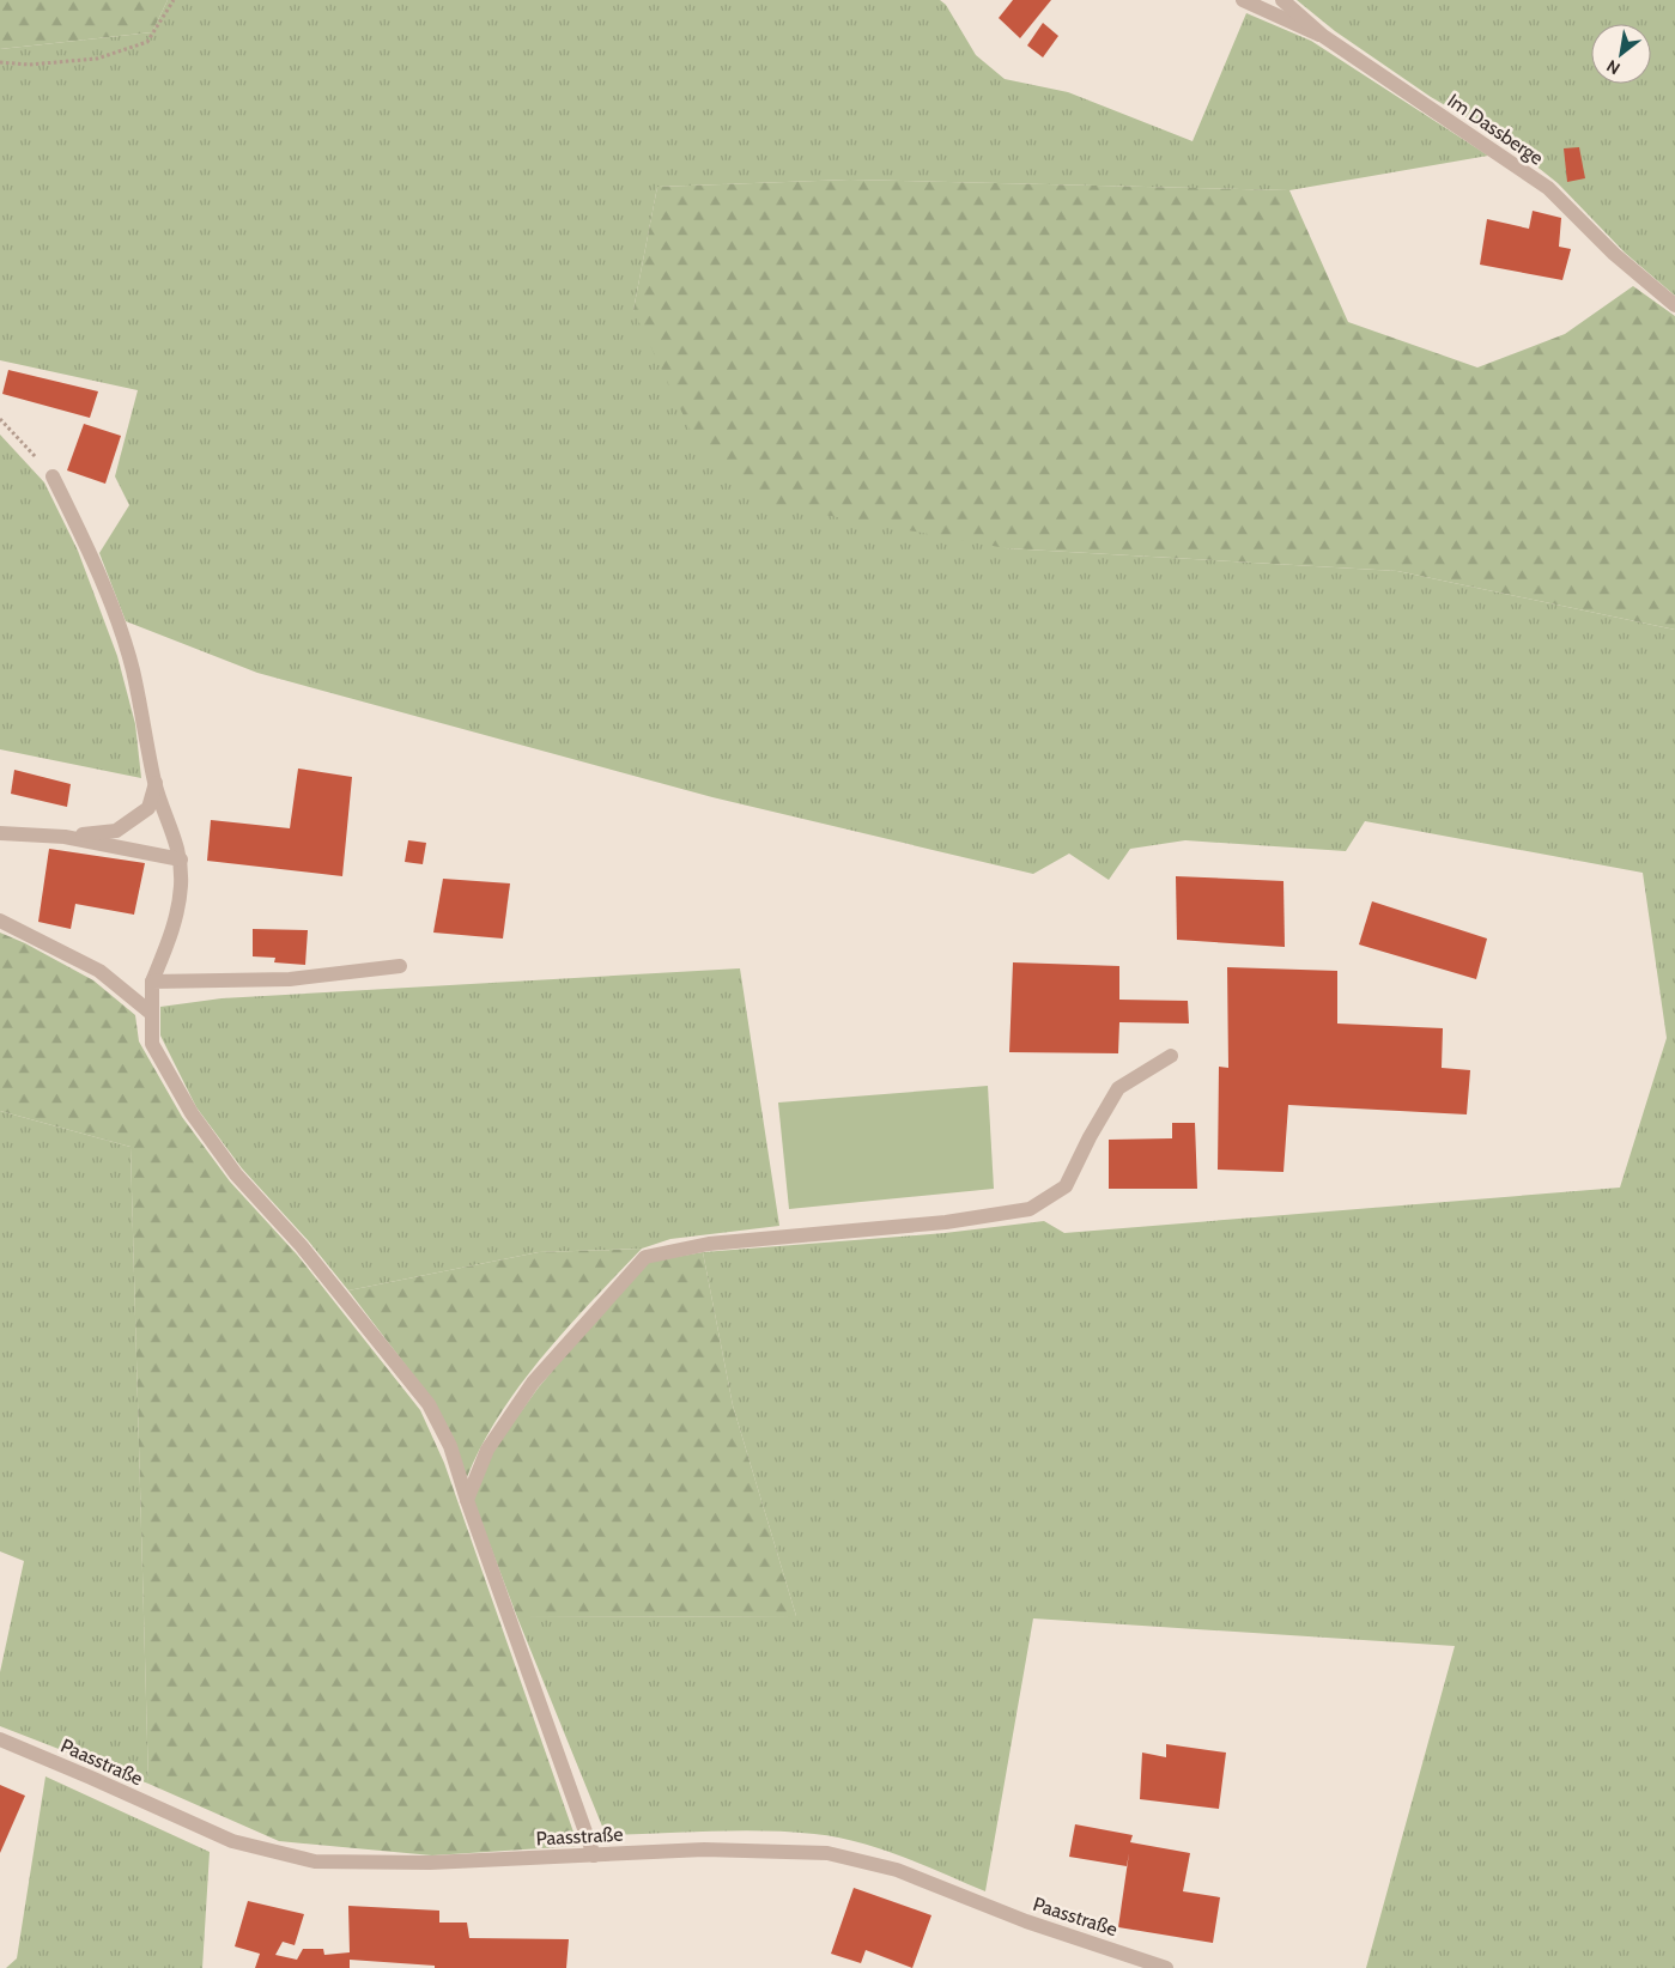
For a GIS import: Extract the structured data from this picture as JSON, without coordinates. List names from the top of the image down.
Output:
{
  "streets": {
    "street": ["Im Dassberge", "Paasstraße"]
  },
  "north": "bottom left"
}
